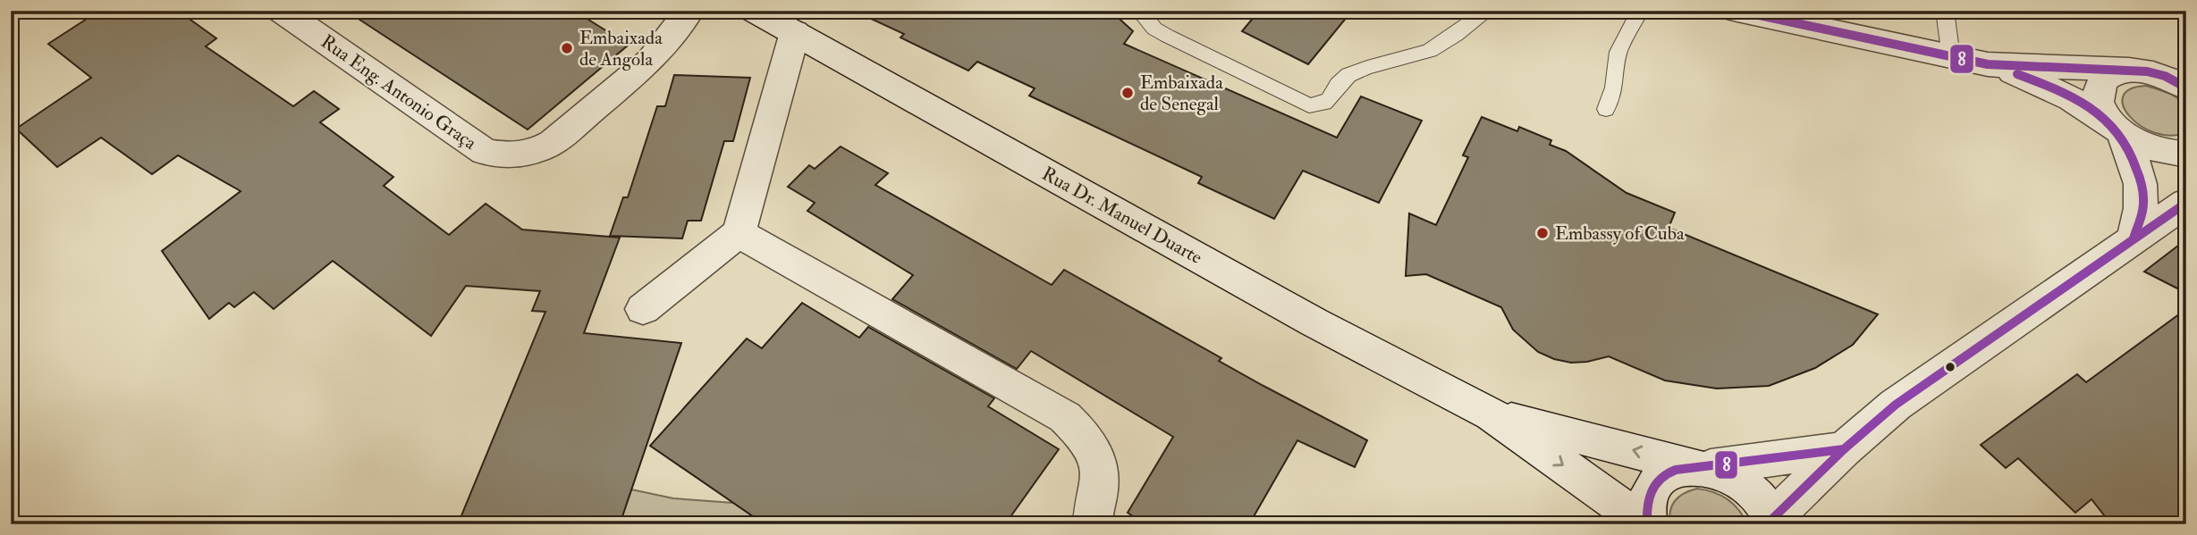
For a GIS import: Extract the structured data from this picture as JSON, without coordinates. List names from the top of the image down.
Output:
{
  "streets": {
    "street": ["Rua Eng. Antonio Graça", "Rua Dr. Manuel Duarte"]
  },
  "places": ["Embaixada de Angola", "Embaixada de Senegal", "Embassy of Cuba"],
  "lines": ["transit line 8"]
}
